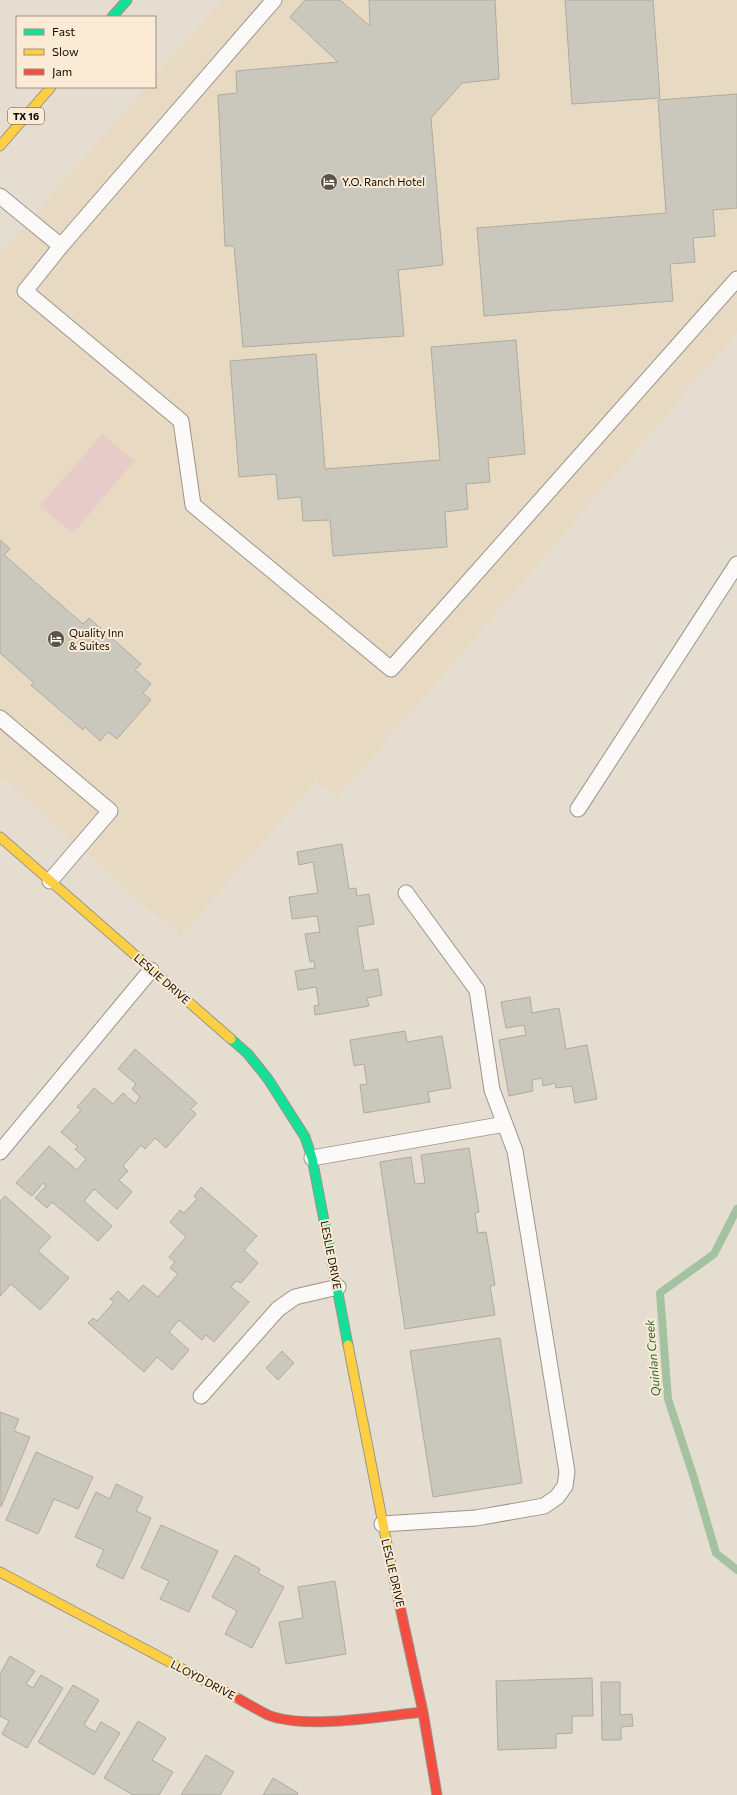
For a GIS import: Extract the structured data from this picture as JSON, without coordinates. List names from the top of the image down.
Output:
{
  "streets": {
    "street": ["TX 16", "LESLIE DRIVE", "LLOYD DRIVE"]
  },
  "crossings": [
    ["LESLIE DRIVE", "LLOYD DRIVE"]
  ],
  "water": ["Quinlan Creek"],
  "places": {
    "hotel": ["Y.O. Ranch Hotel", "Quality Inn & Suites"]
  },
  "legend": ["Fast", "Slow", "Jam"]
}
